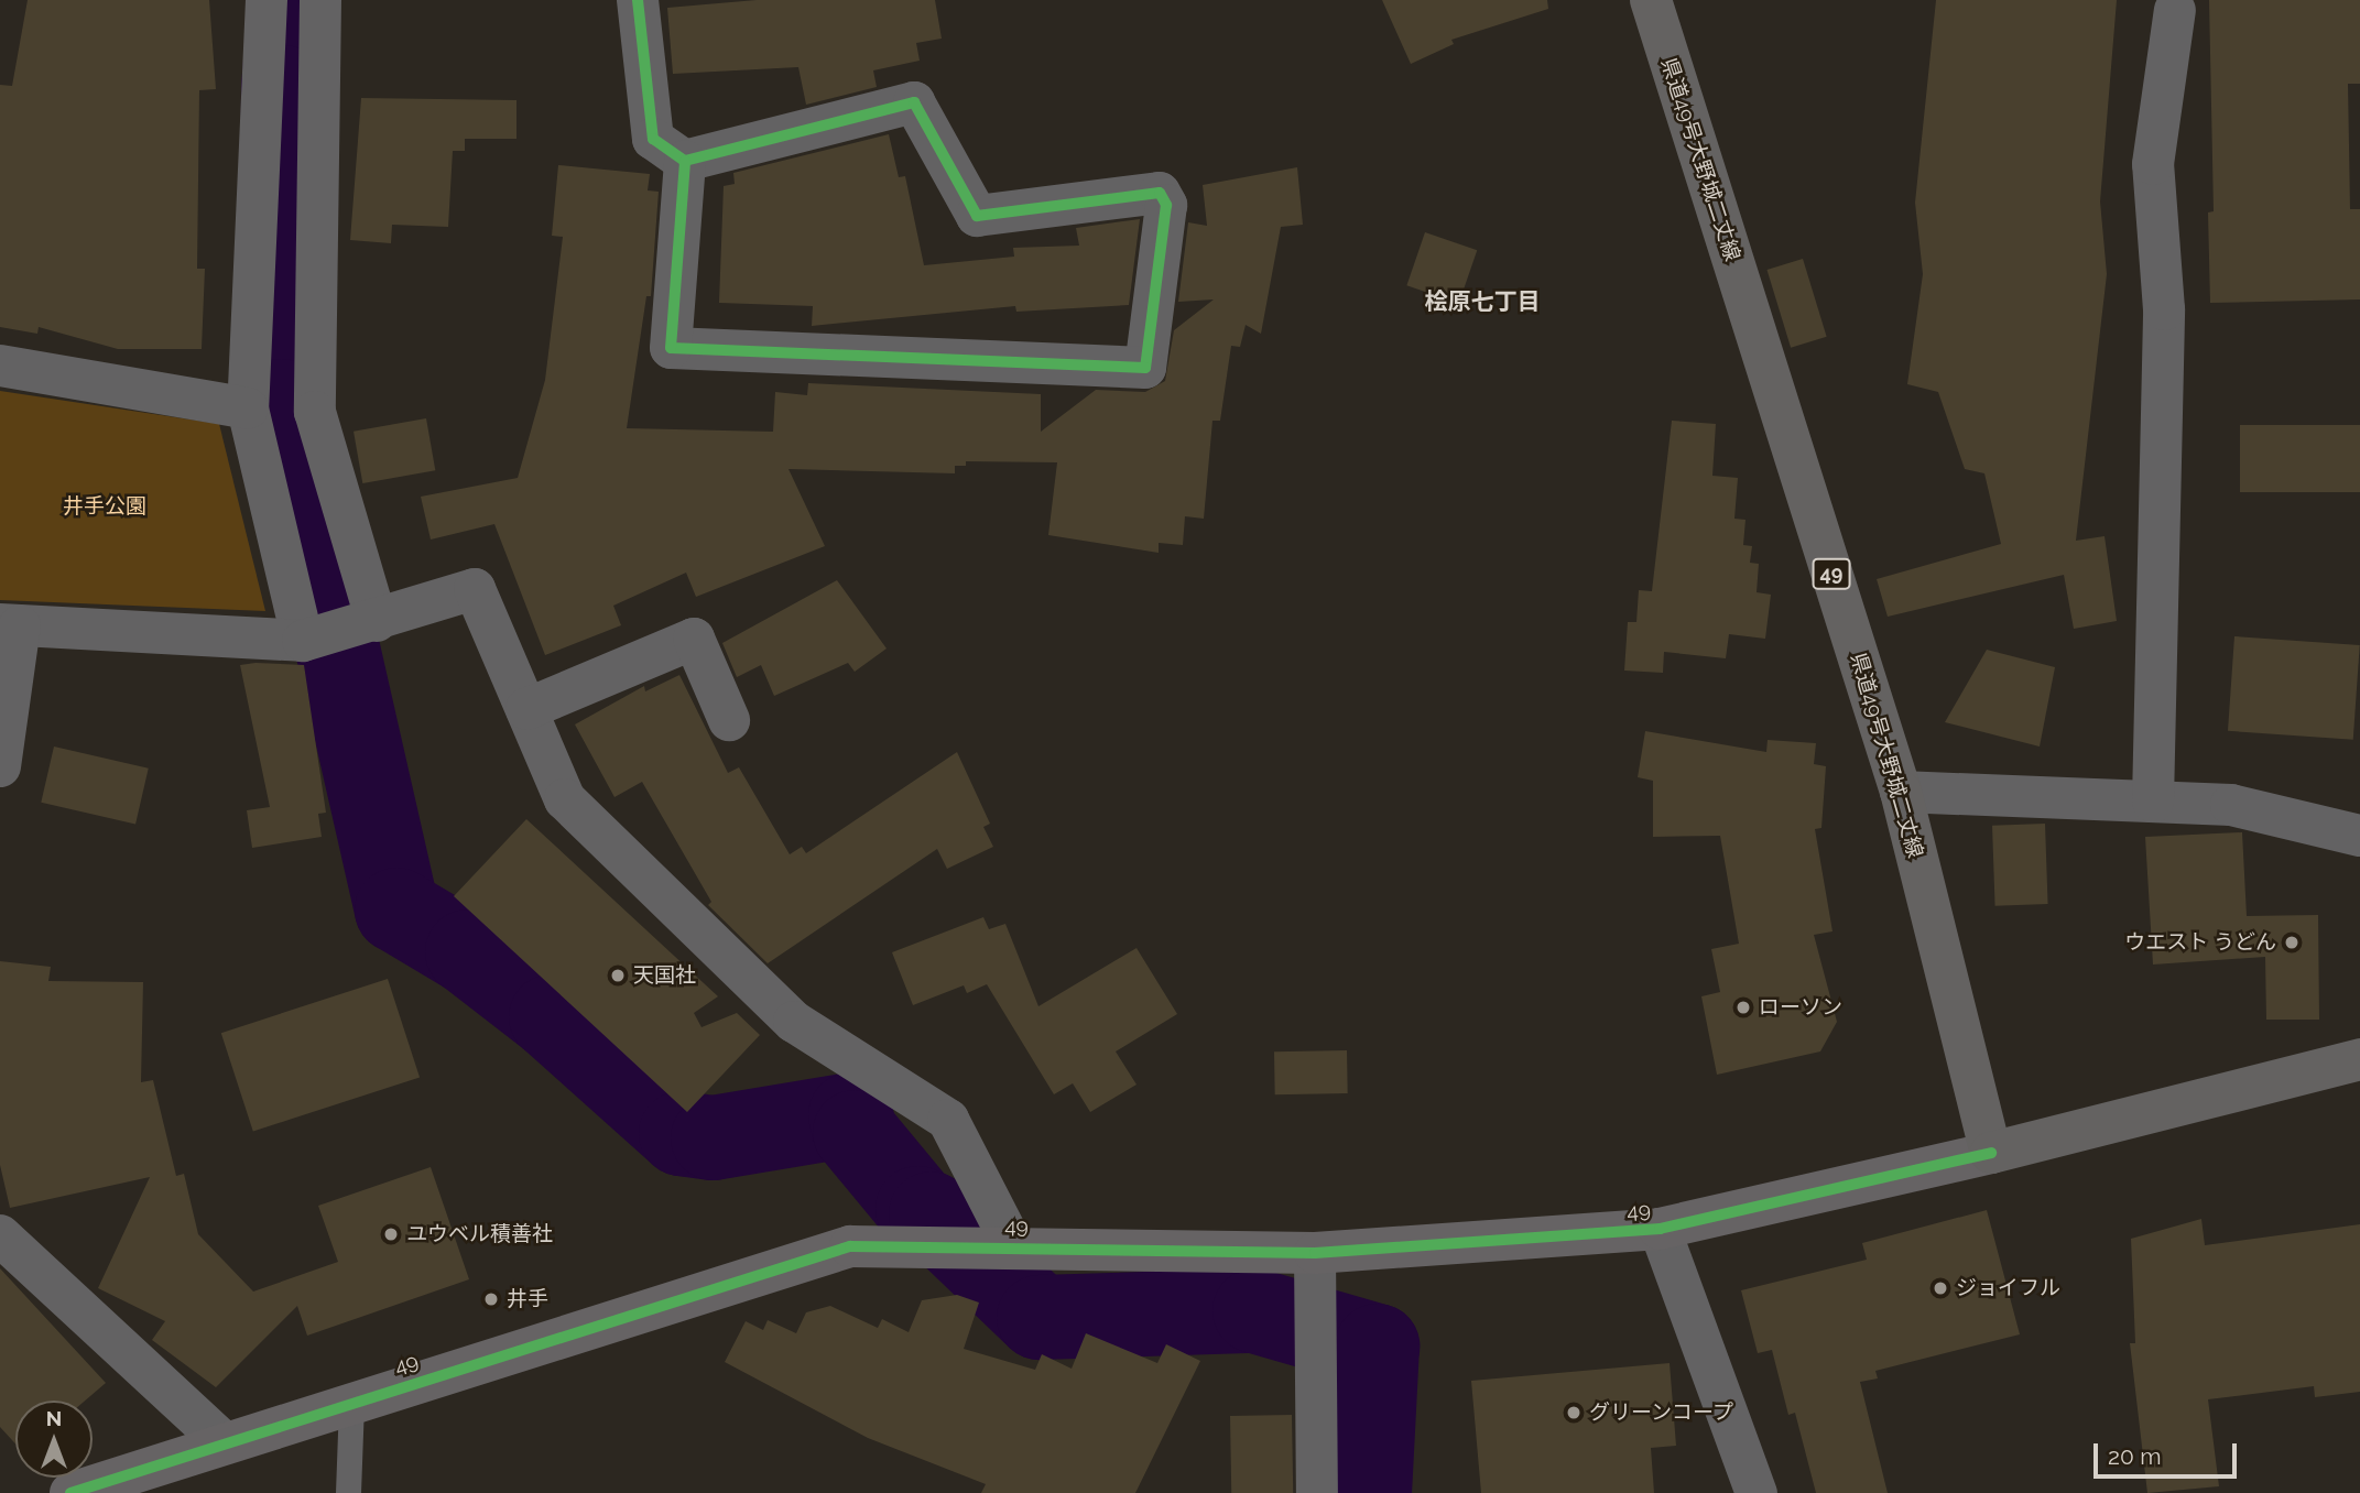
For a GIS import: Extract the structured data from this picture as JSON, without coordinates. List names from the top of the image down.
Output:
{
  "streets": {
    "main road": ["県道49号大野城二丈線", "49"]
  },
  "crossings": [
    ["県道49号大野城二丈線", "49"]
  ],
  "districts": ["桧原七丁目"],
  "parks": ["井手公園"],
  "places": [
    "ウエスト うどん",
    "天国社",
    "ローソン",
    "ユウベル積善社",
    "ジョイフル",
    "井手",
    "グリーンコープ"
  ],
  "scale_bar": "20 m",
  "north": "top"
}
